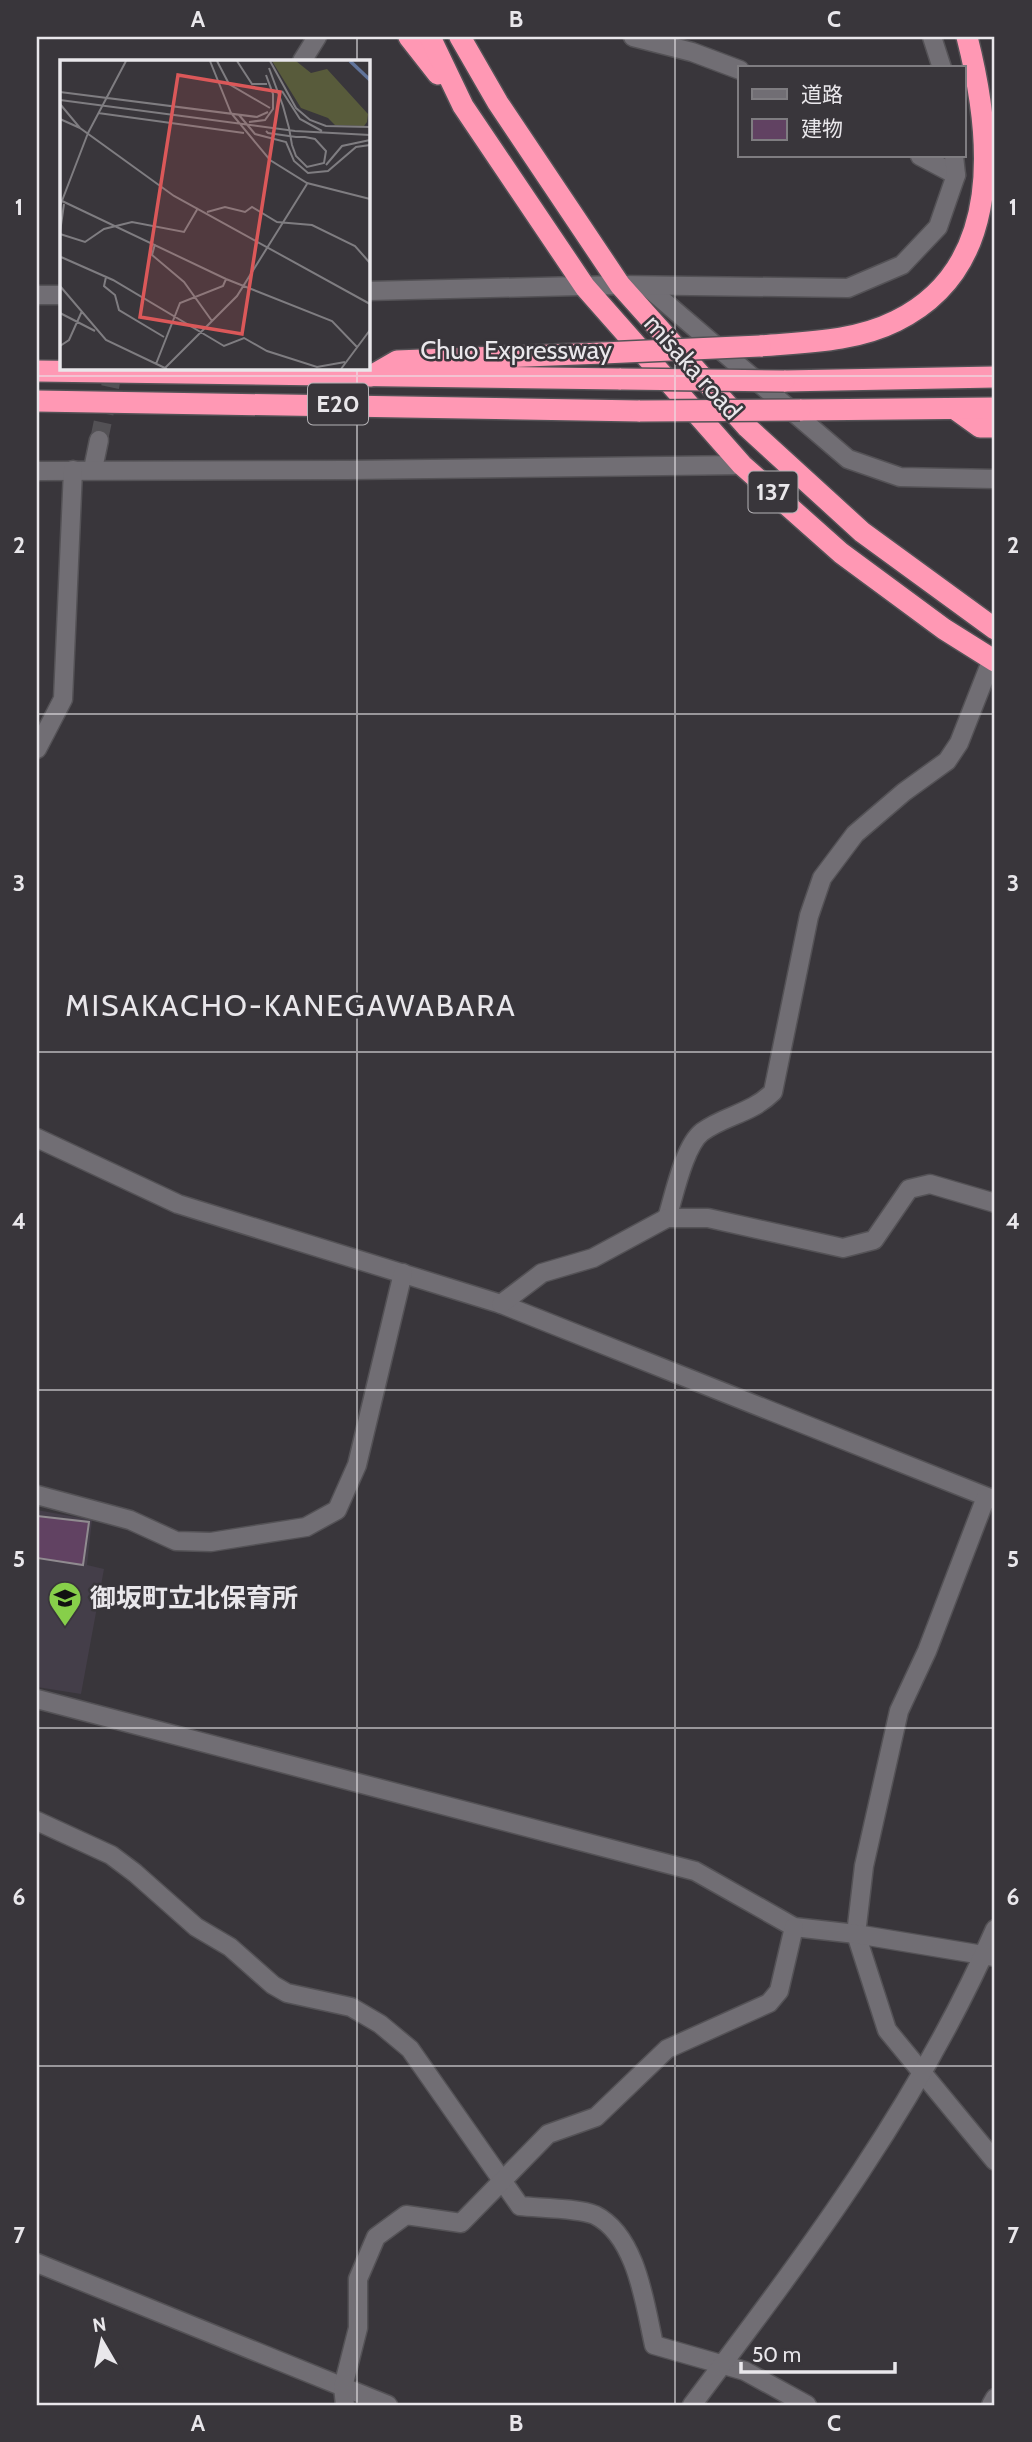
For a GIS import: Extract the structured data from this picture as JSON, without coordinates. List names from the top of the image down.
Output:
{
  "streets": {
    "highway": [
      "Chuo Expressway",
      "misaka road",
      "E20",
      "137"
    ]
  },
  "districts": ["MISAKACHO-KANEGAWABARA"],
  "places": {
    "school or university": ["御坂町立北保育所"]
  },
  "legend": ["道路", "建物"],
  "scale_bar": "50 m",
  "north": "top",
  "grid": {
    "columns": ["A", "B", "C"],
    "rows": [
      "1",
      "2",
      "3",
      "4",
      "5",
      "6",
      "7"
    ]
  }
}
